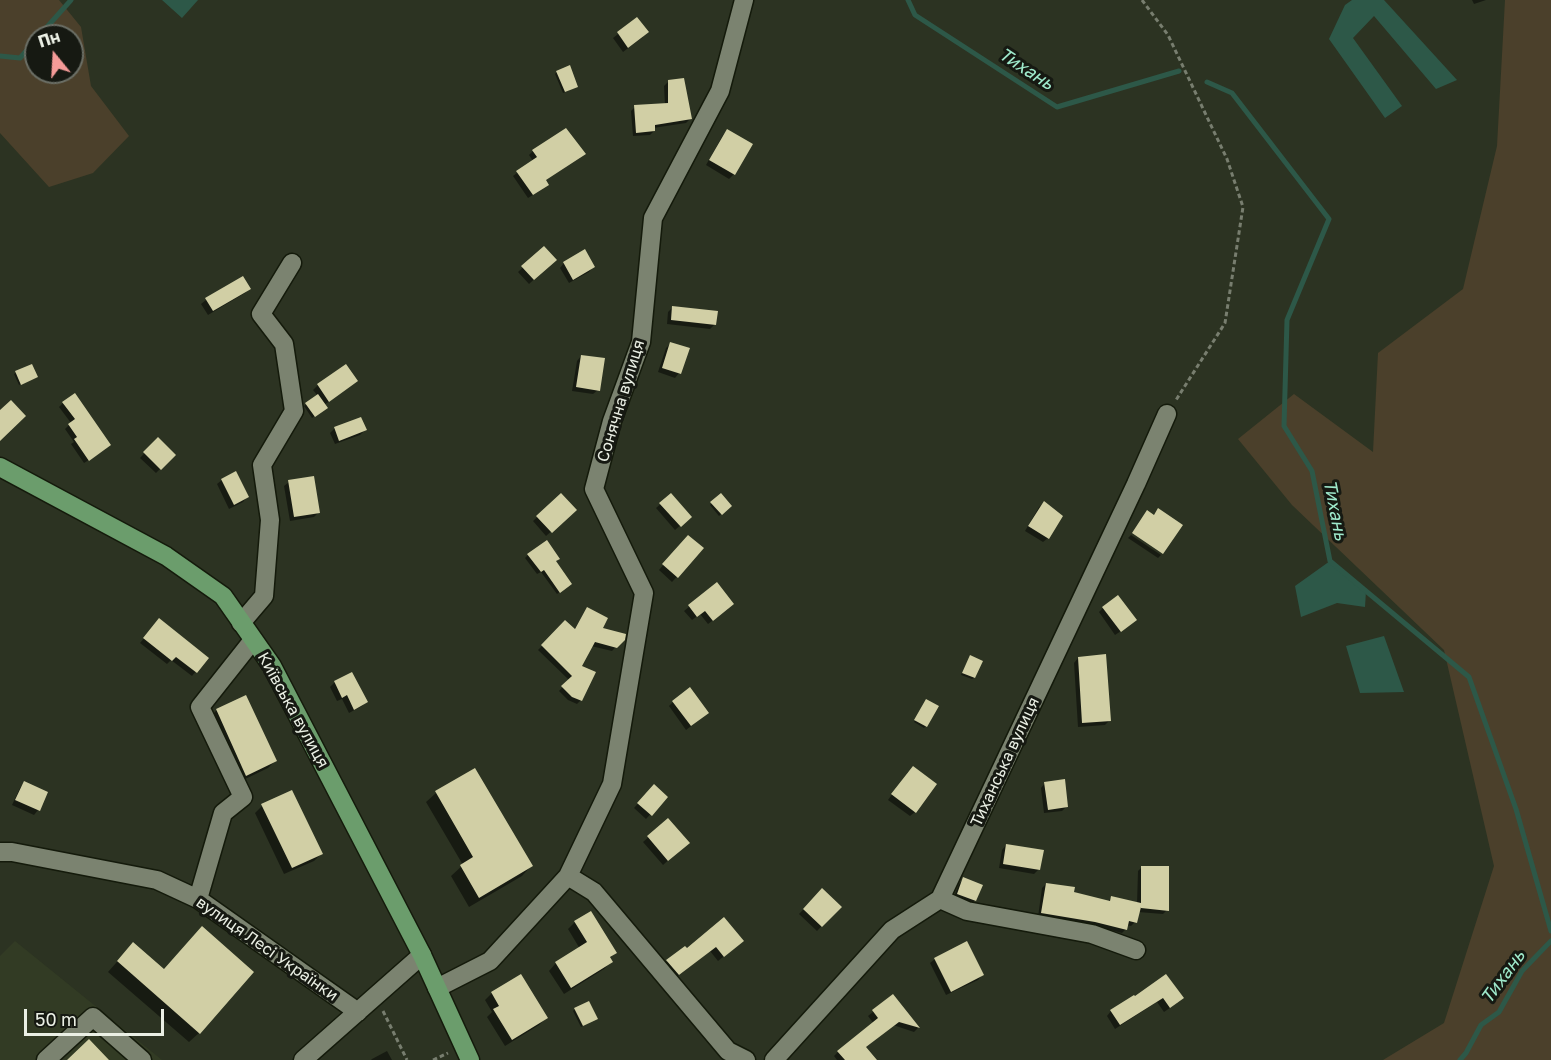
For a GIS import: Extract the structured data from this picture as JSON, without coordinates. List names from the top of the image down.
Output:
{
  "streets": {
    "main road": ["Київська вулиця"],
    "street": ["Сонячна вулиця", "Тиханська вулиця", "вулиця Лесі Українки"]
  },
  "crossings": [
    ["Сонячна вулиця", "Київська вулиця"]
  ],
  "water": ["Тихань"],
  "scale_bar": "50 m",
  "north": "top"
}
